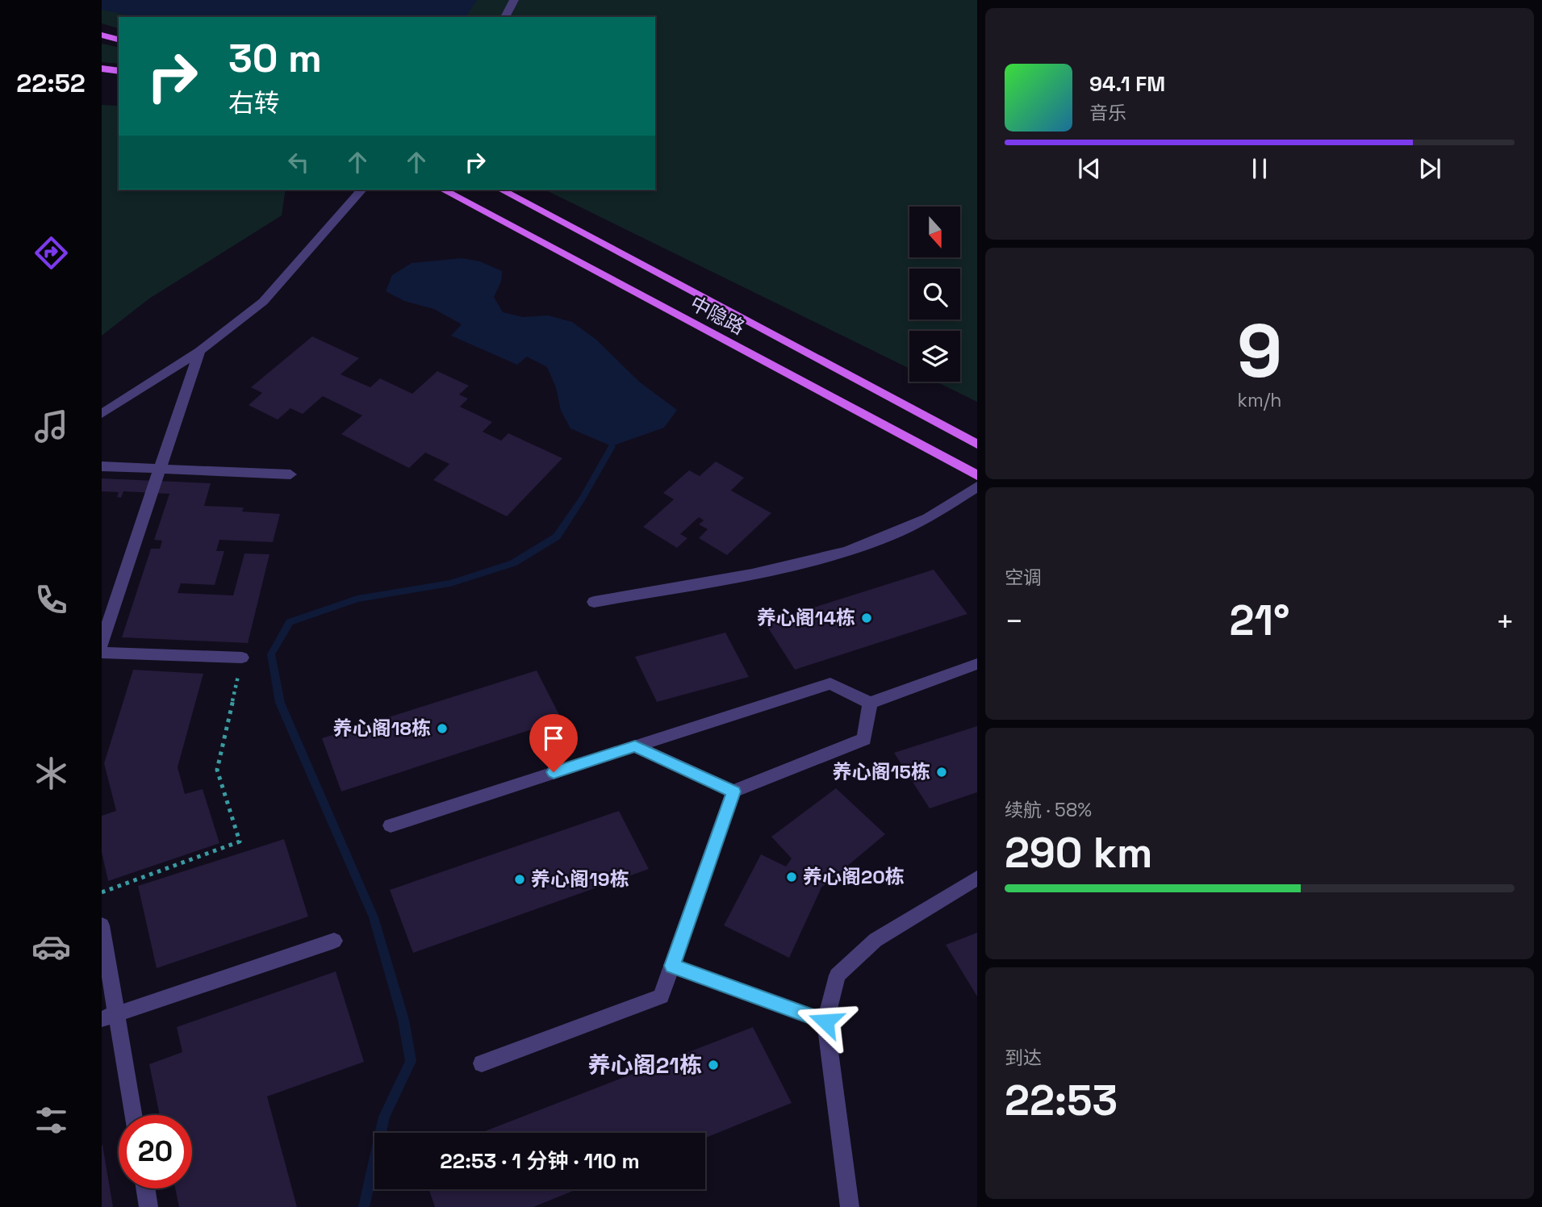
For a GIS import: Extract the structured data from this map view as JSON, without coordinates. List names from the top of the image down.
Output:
{
  "streets": {
    "main road": ["中隐路"]
  },
  "places": [
    "养心阁14栋",
    "养心阁18栋",
    "养心阁15栋",
    "养心阁20栋",
    "养心阁19栋",
    "养心阁21栋"
  ],
  "north": "bottom",
  "page": {
    "tabs": "22:52",
    "turn": ["30 m", "右转"],
    "song": ["94.1 FM", "音乐"],
    "tile": [
      ["9", "km/h"],
      "空调",
      ["续航 · 58%", "290 km"],
      ["到达", "22:53"]
    ],
    "heat": ["−", "21°", "+"],
    "limit": "20",
    "trip": "22:53 · 1 分钟 · 110 m"
  }
}
